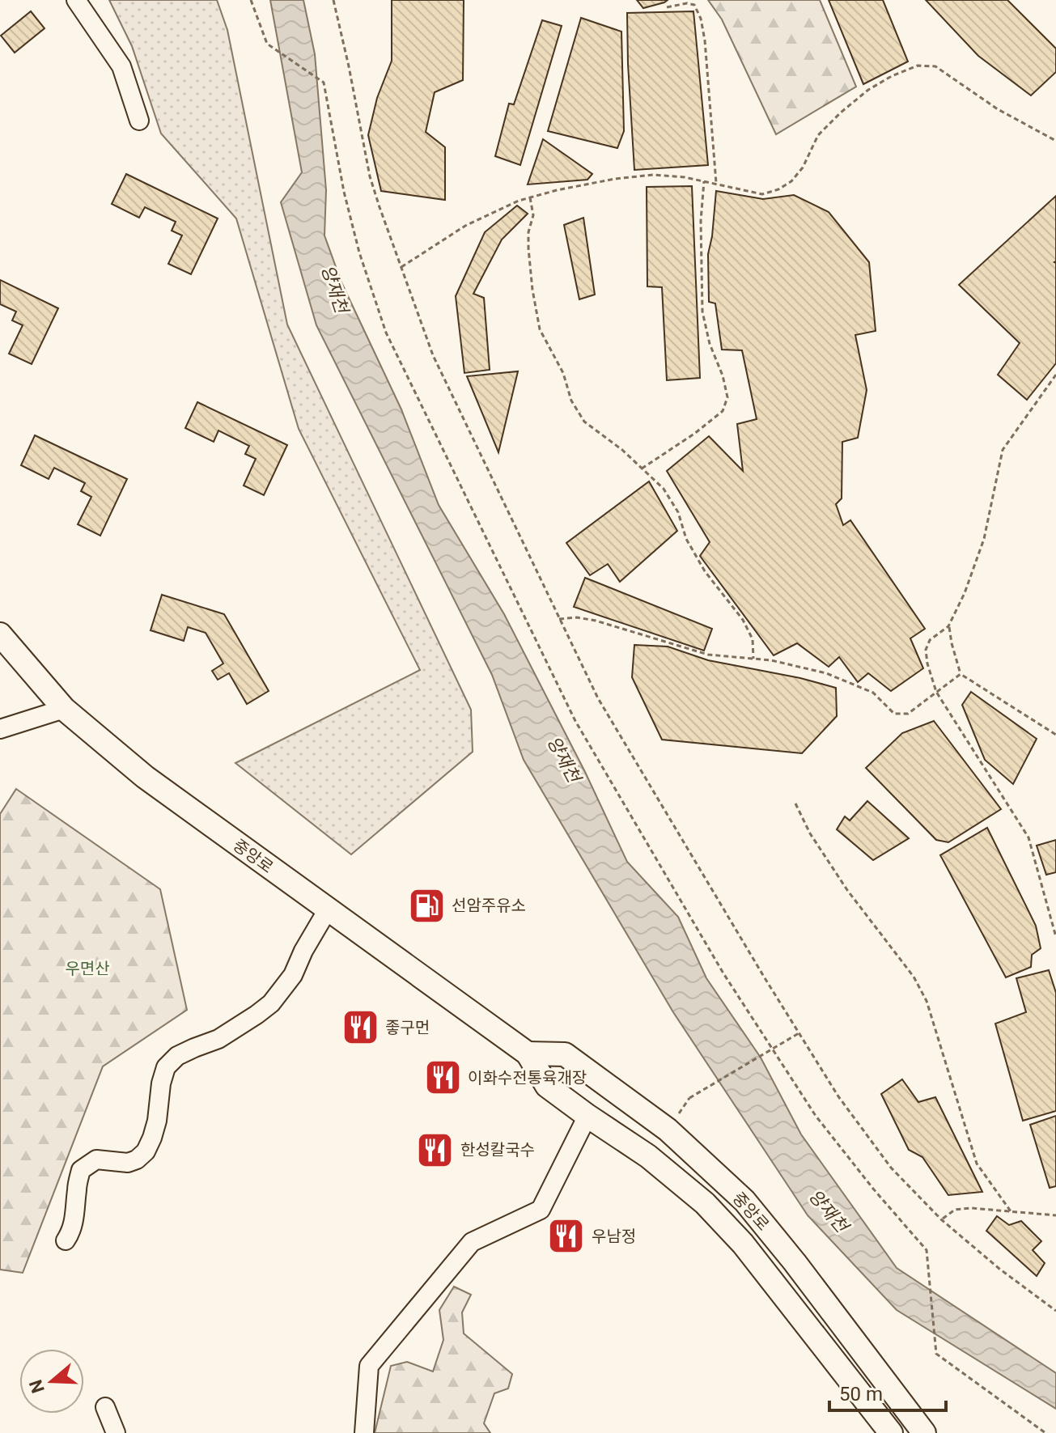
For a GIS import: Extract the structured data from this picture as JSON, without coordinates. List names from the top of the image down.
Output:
{
  "streets": {
    "main road": ["중앙로"]
  },
  "water": ["양재천"],
  "parks": ["우면산"],
  "places": {
    "fuel station": ["선암주유소"],
    "restaurant": [
      "좋구먼",
      "이화수전통육개장",
      "한성칼국수",
      "우남정"
    ]
  },
  "scale_bar": "50 m",
  "north": "left"
}
